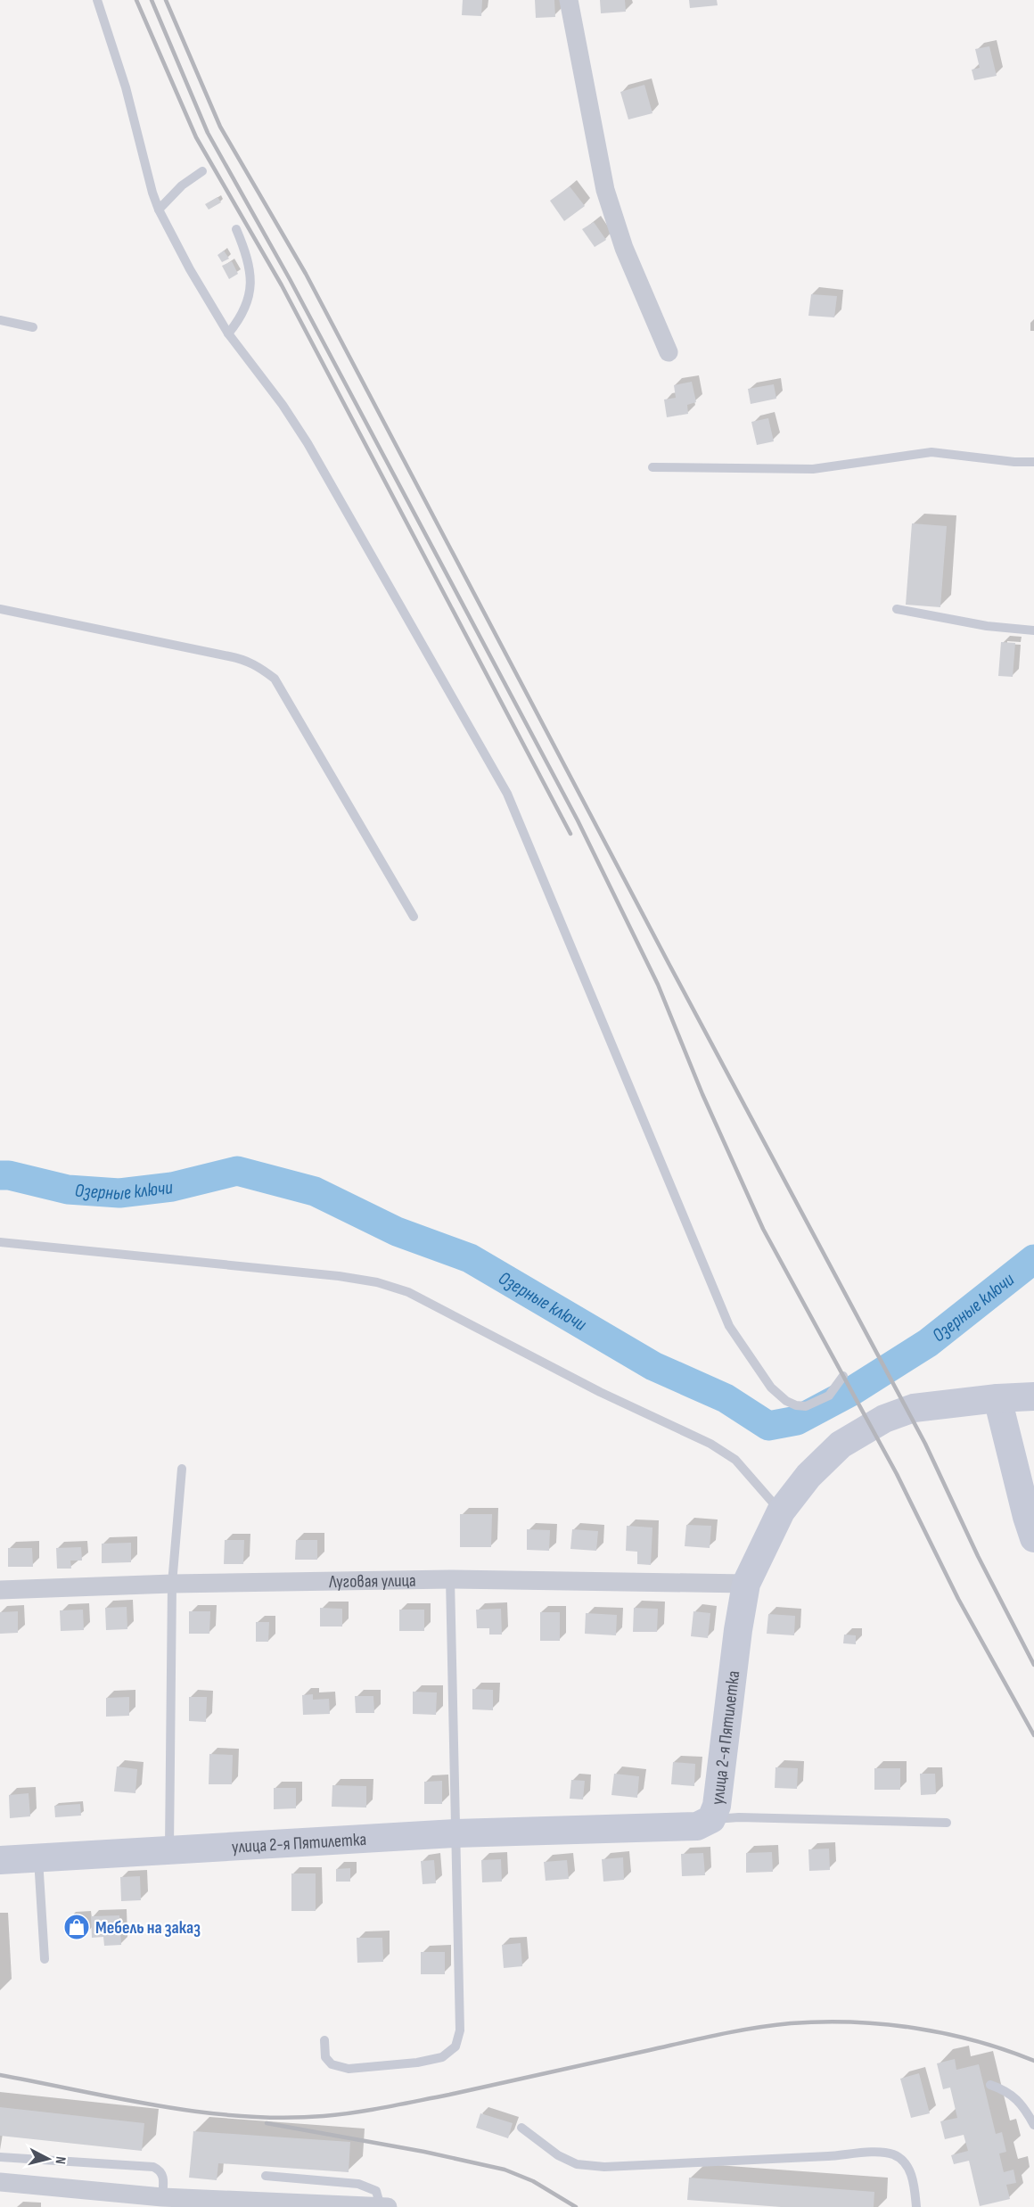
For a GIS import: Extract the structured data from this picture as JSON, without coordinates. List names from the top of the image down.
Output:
{
  "streets": {
    "main road": ["улица 2-я Пятилетка"],
    "street": ["Луговая улица"]
  },
  "crossings": [
    ["Луговая улица", "улица 2-я Пятилетка"]
  ],
  "water": ["Озерные ключи"],
  "places": {
    "shop": ["Мебель на заказ"]
  },
  "north": "right"
}
